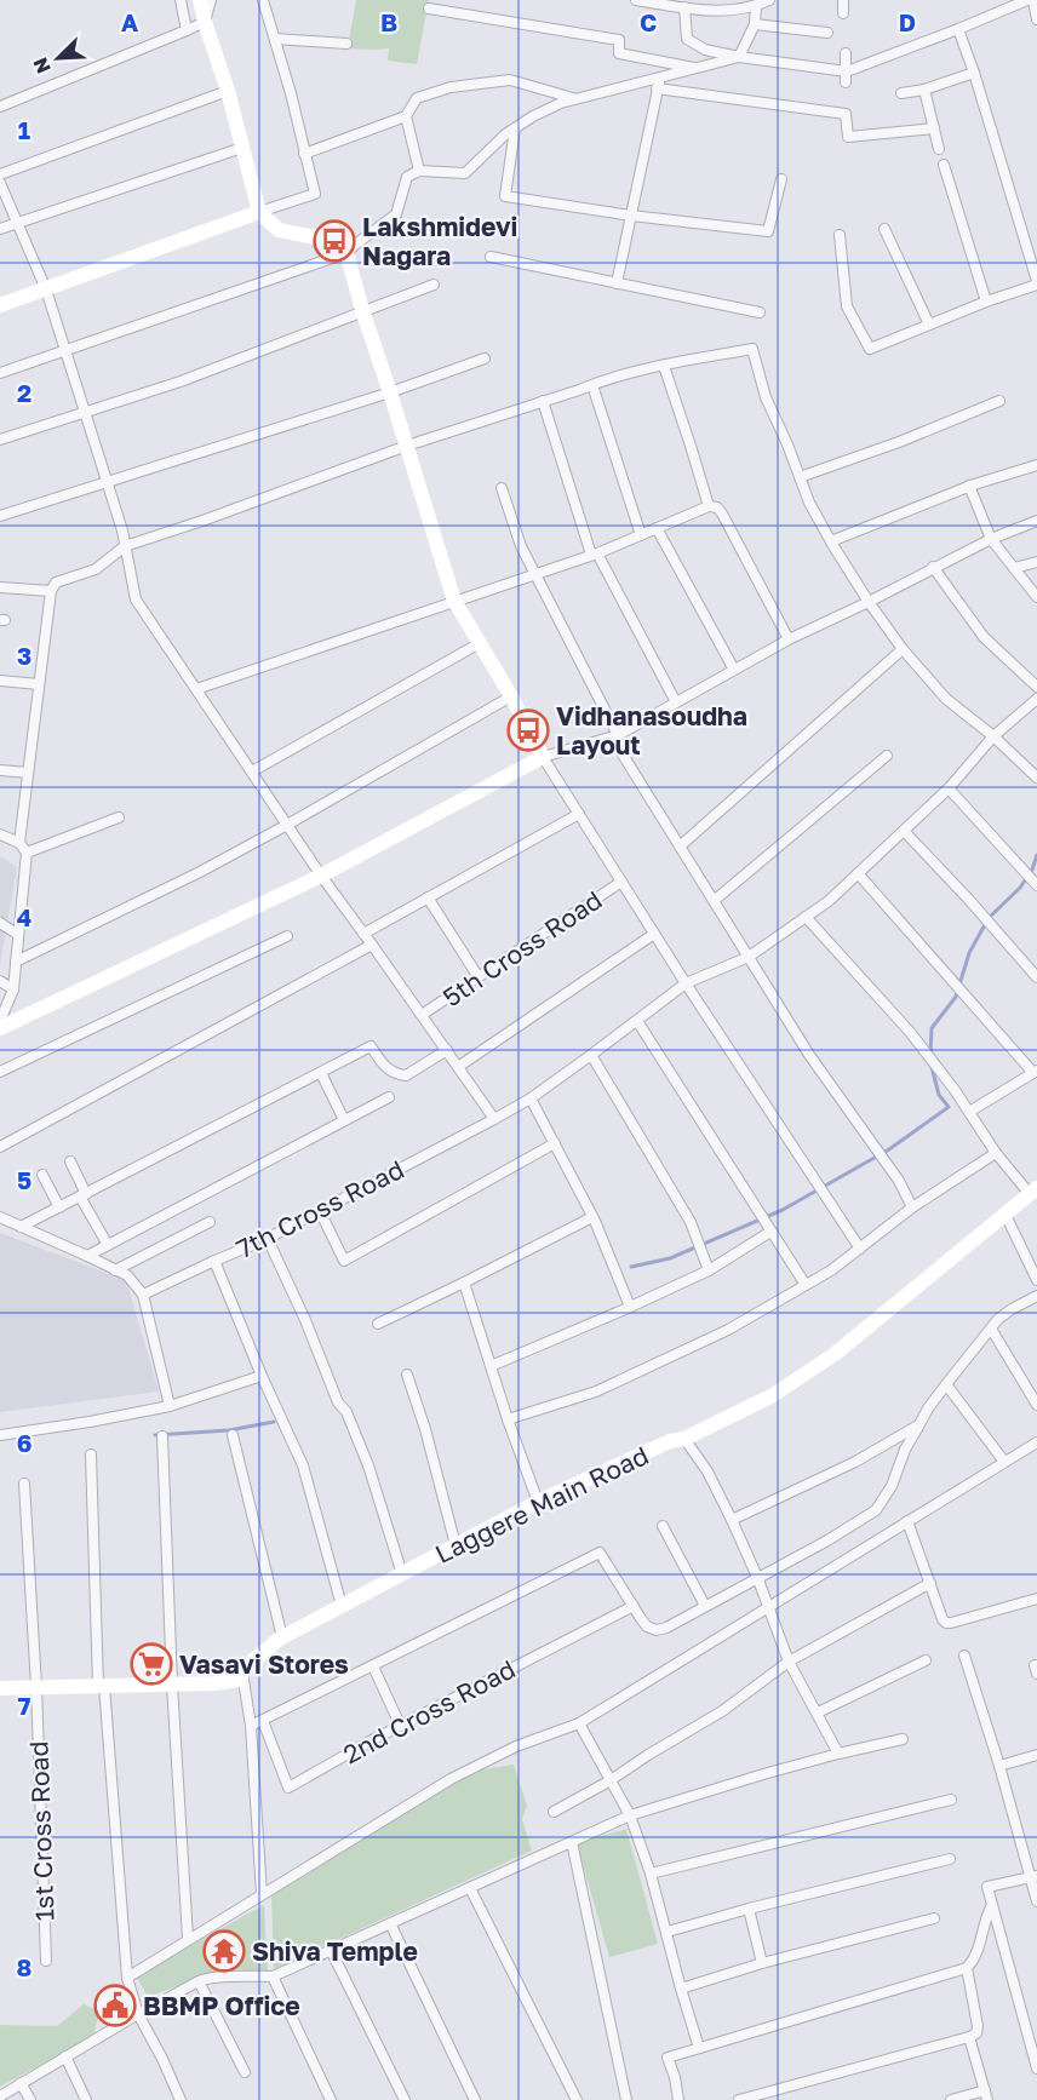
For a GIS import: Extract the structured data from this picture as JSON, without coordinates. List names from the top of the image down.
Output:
{
  "streets": {
    "street": [
      "5th Cross Road",
      "7th Cross Road",
      "Laggere Main Road",
      "2nd Cross Road",
      "1st Cross Road"
    ]
  },
  "crossings": [
    ["Laggere Main Road", "1st Cross Road"]
  ],
  "places": {
    "bus stop": ["Lakshmidevi Nagara", "Vidhanasoudha Layout"],
    "supermarket": ["Vasavi Stores"],
    "temple": ["Shiva Temple"],
    "public building": ["BBMP Office"]
  },
  "north": "bottom left",
  "grid": {
    "columns": [
      "A",
      "B",
      "C",
      "D"
    ],
    "rows": [
      "1",
      "2",
      "3",
      "4",
      "5",
      "6",
      "7",
      "8"
    ]
  }
}
